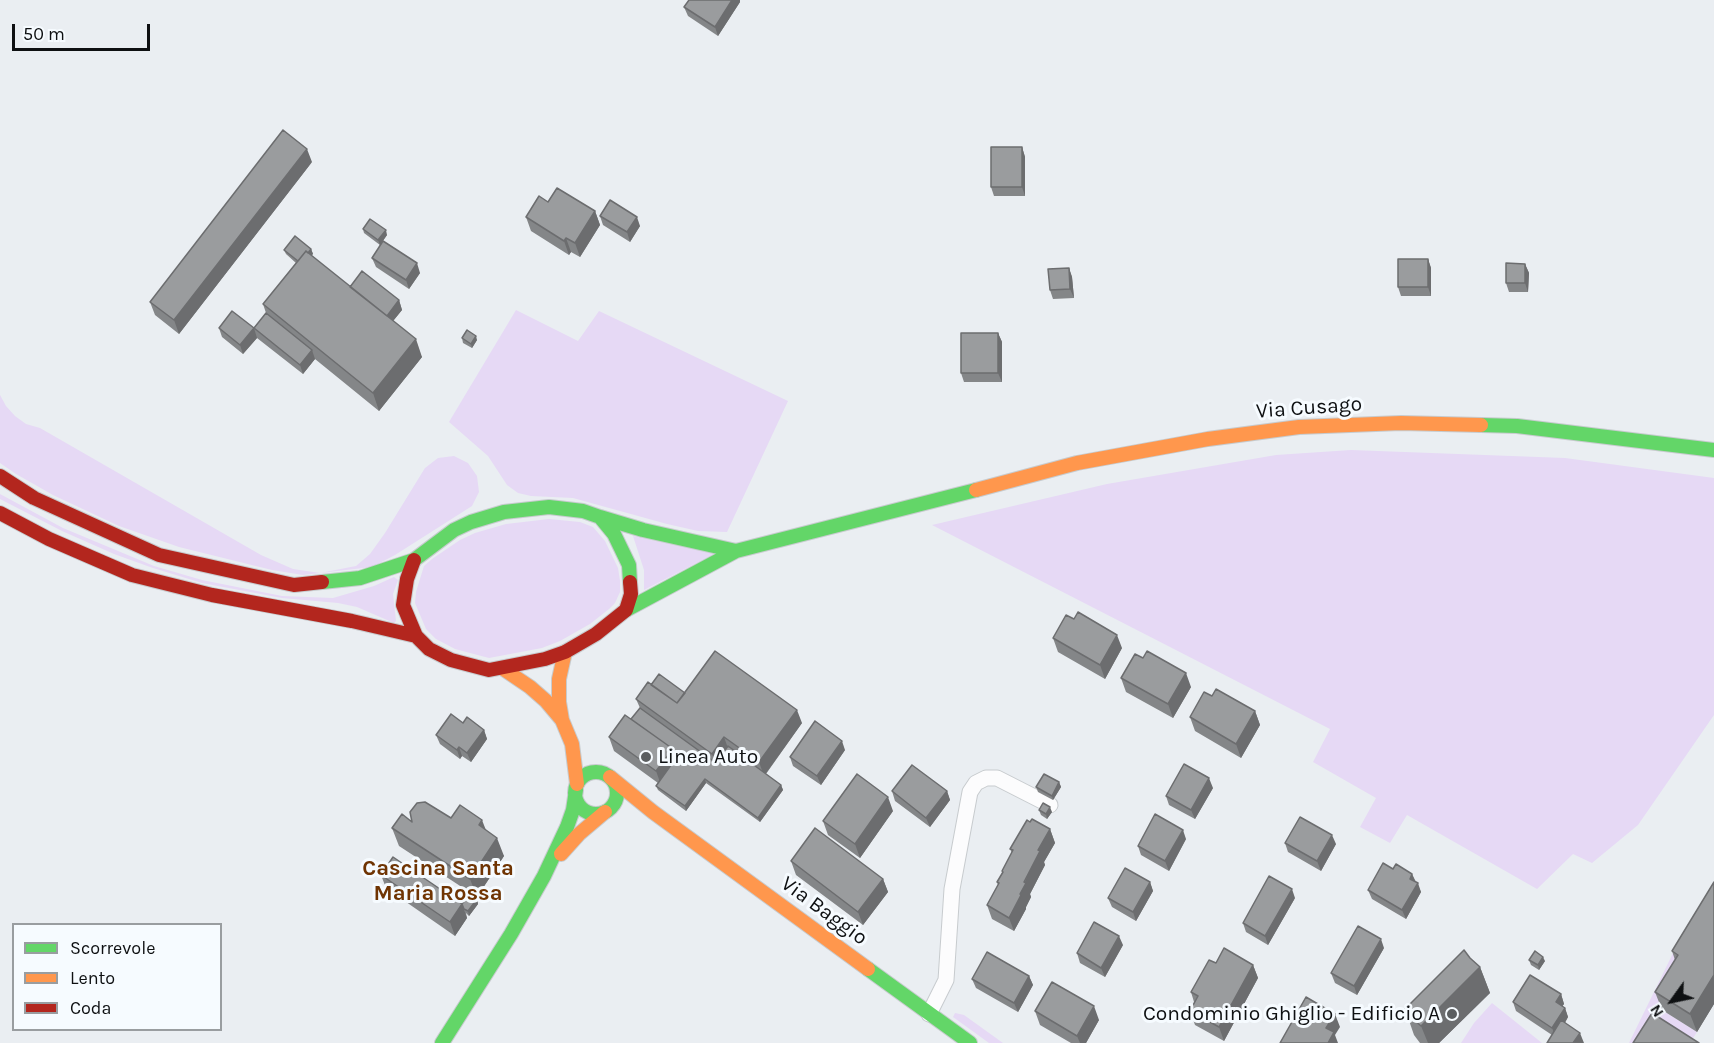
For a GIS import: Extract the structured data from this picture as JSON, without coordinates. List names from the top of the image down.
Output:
{
  "streets": {
    "main road": ["Via Cusago", "Via Baggio"]
  },
  "districts": ["Cascina Santa Maria Rossa"],
  "places": ["Linea Auto", "Condominio Ghiglio - Edificio A"],
  "legend": ["Scorrevole", "Lento", "Coda"],
  "scale_bar": "50 m",
  "north": "bottom left"
}
